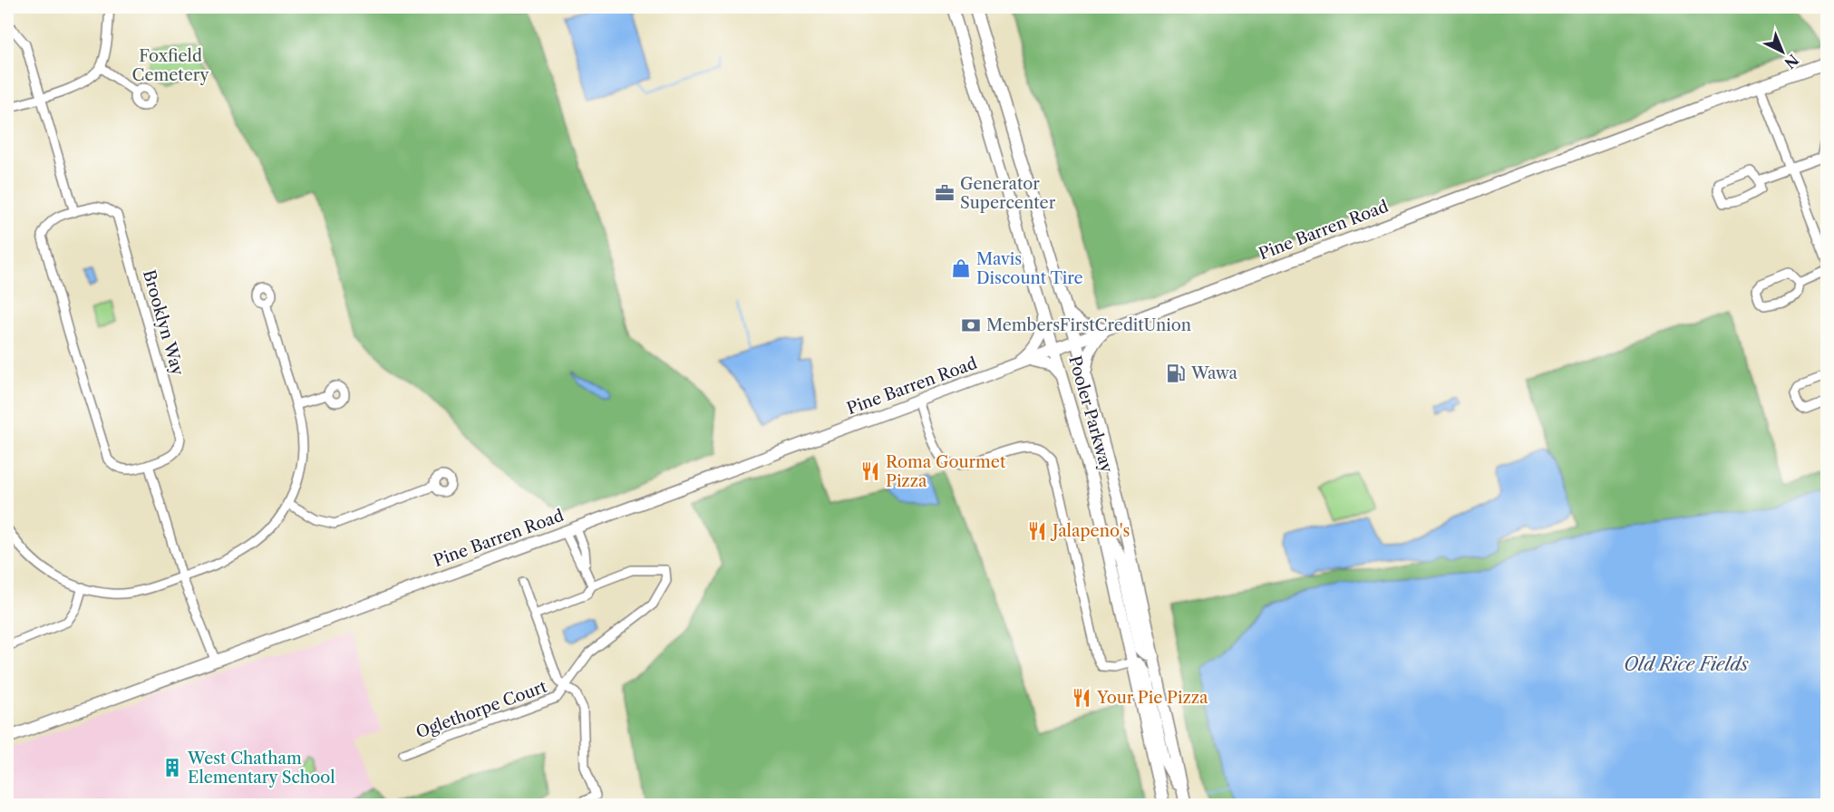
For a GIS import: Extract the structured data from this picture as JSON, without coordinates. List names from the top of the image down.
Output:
{
  "streets": {
    "main road": ["Pine Barren Road", "Pooler Parkway"],
    "street": ["Brooklyn Way", "Oglethorpe Court"]
  },
  "crossings": [
    ["Pine Barren Road", "Pooler Parkway"]
  ],
  "water": ["Old Rice Fields"],
  "parks": ["Foxfield Cemetery"],
  "places": {
    "office": ["Generator Supercenter"],
    "shop": ["Mavis Discount Tire"],
    "bank": ["MembersFirstCreditUnion"],
    "fuel station": ["Wawa"],
    "restaurant": ["Roma Gourmet Pizza", "Jalapeno's", "Your Pie Pizza"],
    "building": ["West Chatham Elementary School"]
  },
  "north": "bottom right"
}
